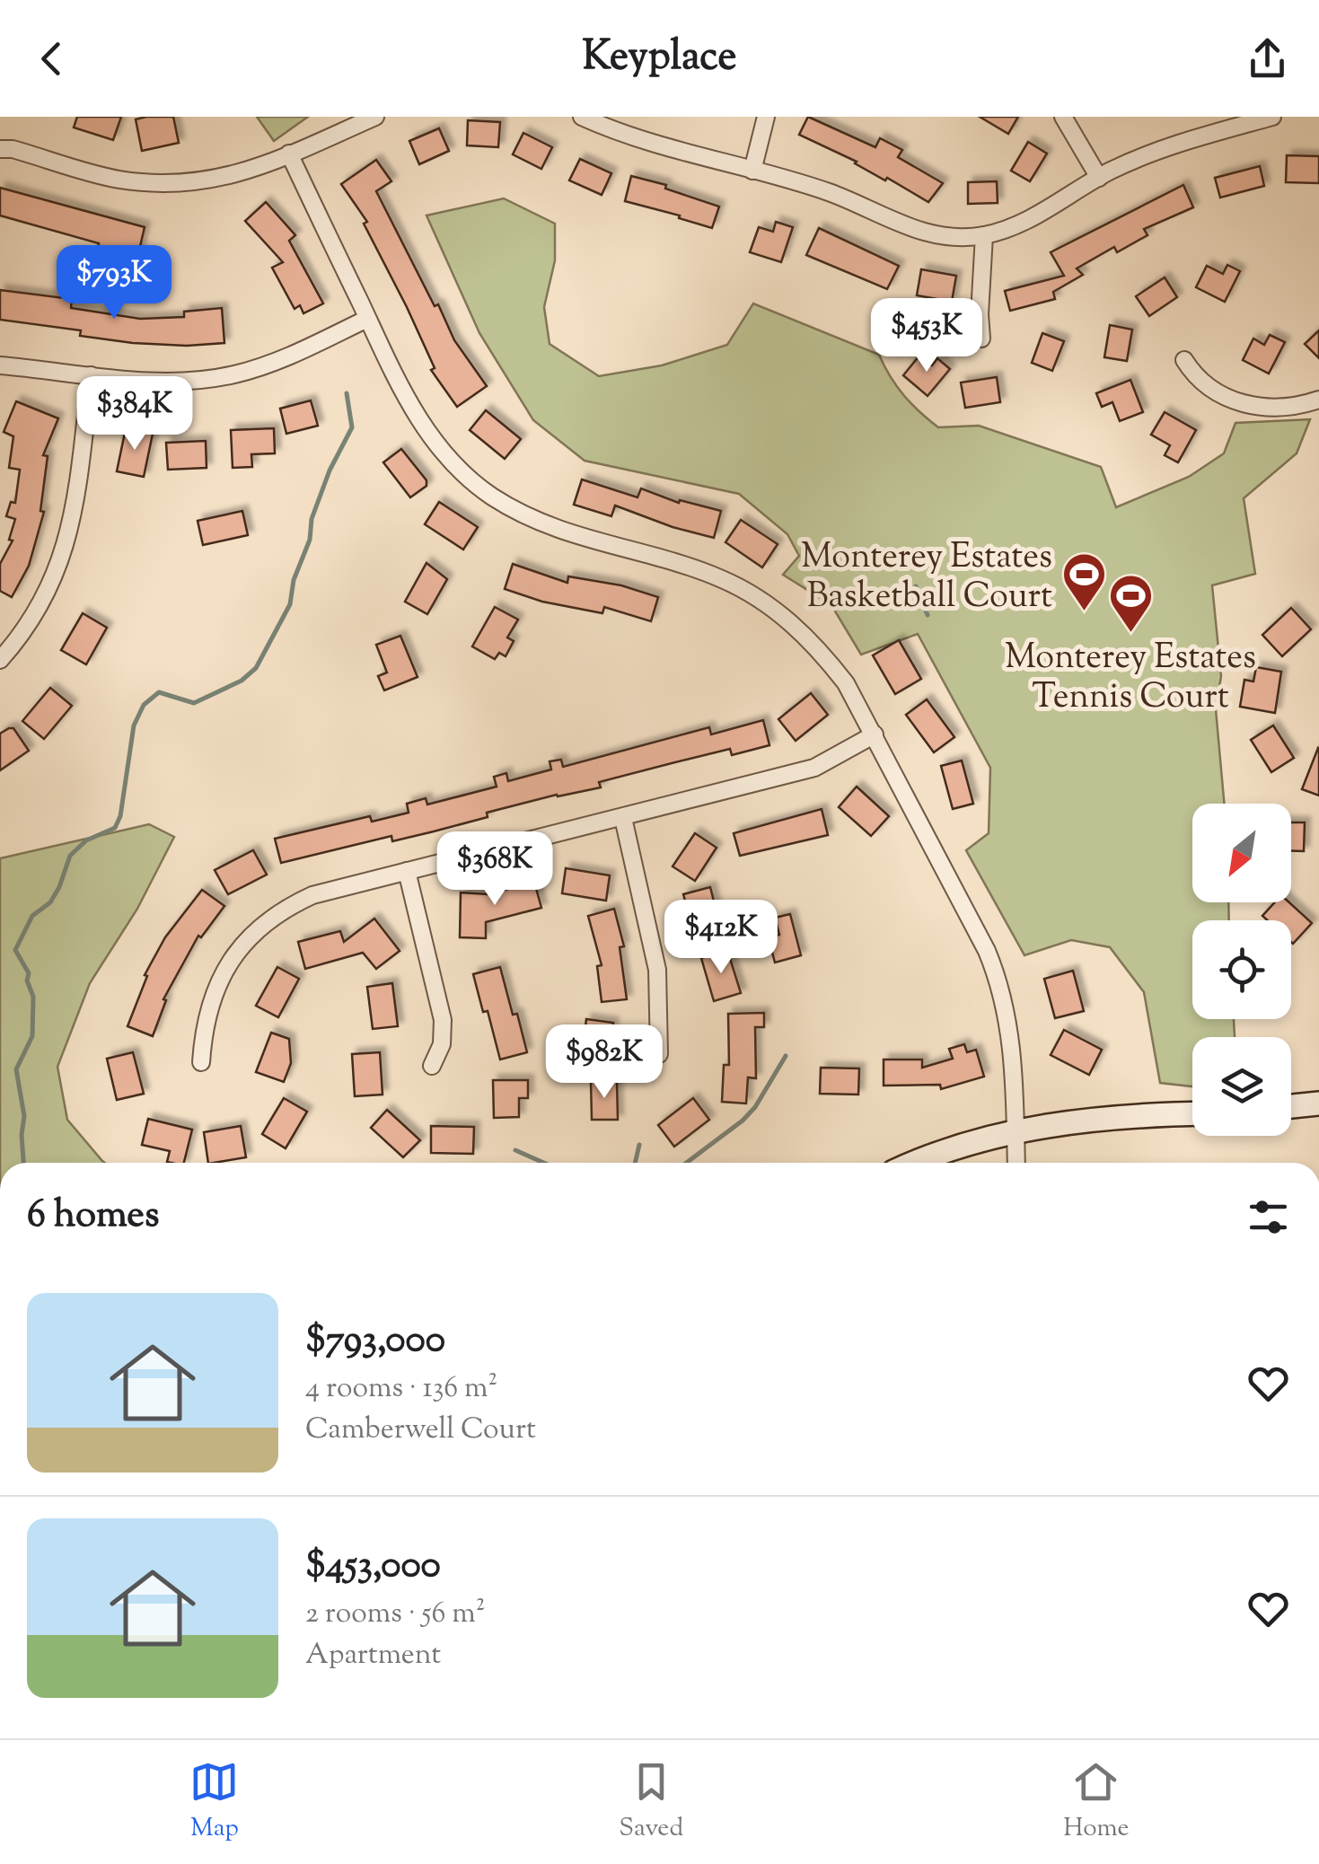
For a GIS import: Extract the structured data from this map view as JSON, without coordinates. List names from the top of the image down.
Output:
{
  "places": {
    "sports": ["Monterey Estates Basketball Court", "Monterey Estates Tennis Court"]
  },
  "north": "bottom left",
  "page": {
    "header": "Keyplace",
    "price": [
      "$793K",
      "$453K",
      "$384K",
      "$368K",
      "$412K",
      "$982K"
    ],
    "heading": "6 homes",
    "list": [
      {
        "name": "$793,000",
        "note": "4 rooms · 136 m² · Camberwell Court"
      },
      {
        "name": "$453,000",
        "note": "2 rooms · 56 m² · Apartment"
      }
    ],
    "tabs": ["Map", "Saved", "Home"]
  }
}
